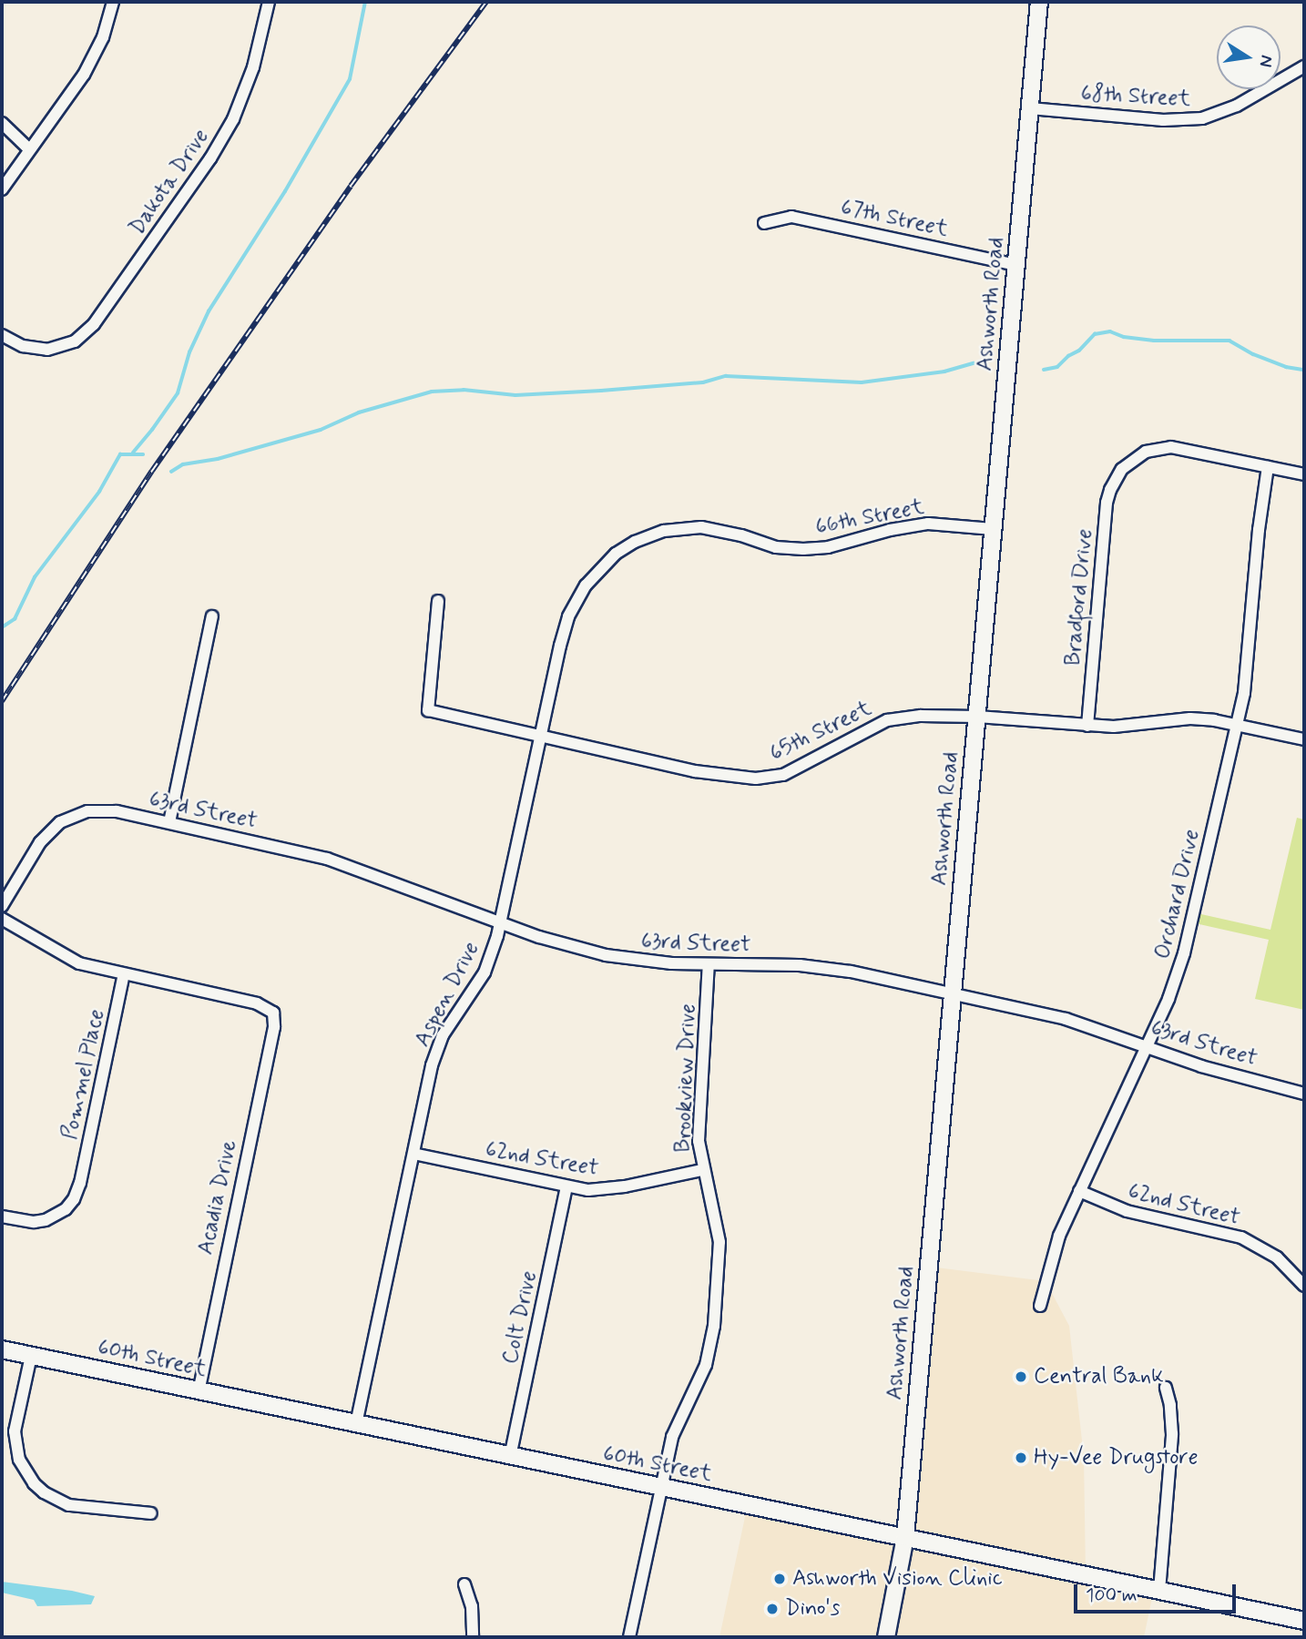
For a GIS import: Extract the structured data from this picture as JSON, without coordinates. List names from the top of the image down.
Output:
{
  "streets": {
    "main road": ["Ashworth Road", "60th Street"],
    "street": [
      "68th Street",
      "Dakota Drive",
      "67th Street",
      "66th Street",
      "Bradford Drive",
      "65th Street",
      "63rd Street",
      "Orchard Drive",
      "Aspen Drive",
      "Pommel Place",
      "Brookview Drive",
      "62nd Street",
      "Acadia Drive",
      "Colt Drive"
    ]
  },
  "crossings": [
    ["68th Street", "Ashworth Road"],
    ["67th Street", "Ashworth Road"],
    ["Ashworth Road", "66th Street"],
    ["Ashworth Road", "65th Street"],
    ["Ashworth Road", "63rd Street"],
    ["Ashworth Road", "60th Street"],
    ["66th Street", "Aspen Drive"],
    ["Bradford Drive", "65th Street"],
    ["Bradford Drive", "Orchard Drive"],
    ["65th Street", "Orchard Drive"],
    ["65th Street", "Aspen Drive"],
    ["63rd Street", "Orchard Drive"],
    ["63rd Street", "Aspen Drive"],
    ["63rd Street", "Brookview Drive"],
    ["Orchard Drive", "62nd Street"],
    ["Aspen Drive", "62nd Street"],
    ["Aspen Drive", "60th Street"],
    ["Pommel Place", "Acadia Drive"],
    ["Brookview Drive", "62nd Street"],
    ["Brookview Drive", "60th Street"],
    ["62nd Street", "Colt Drive"],
    ["Acadia Drive", "60th Street"],
    ["Colt Drive", "60th Street"]
  ],
  "places": [
    "Central Bank",
    "Hy-Vee Drugstore",
    "Ashworth Vision Clinic",
    "Dino's"
  ],
  "scale_bar": "100 m",
  "north": "right"
}
